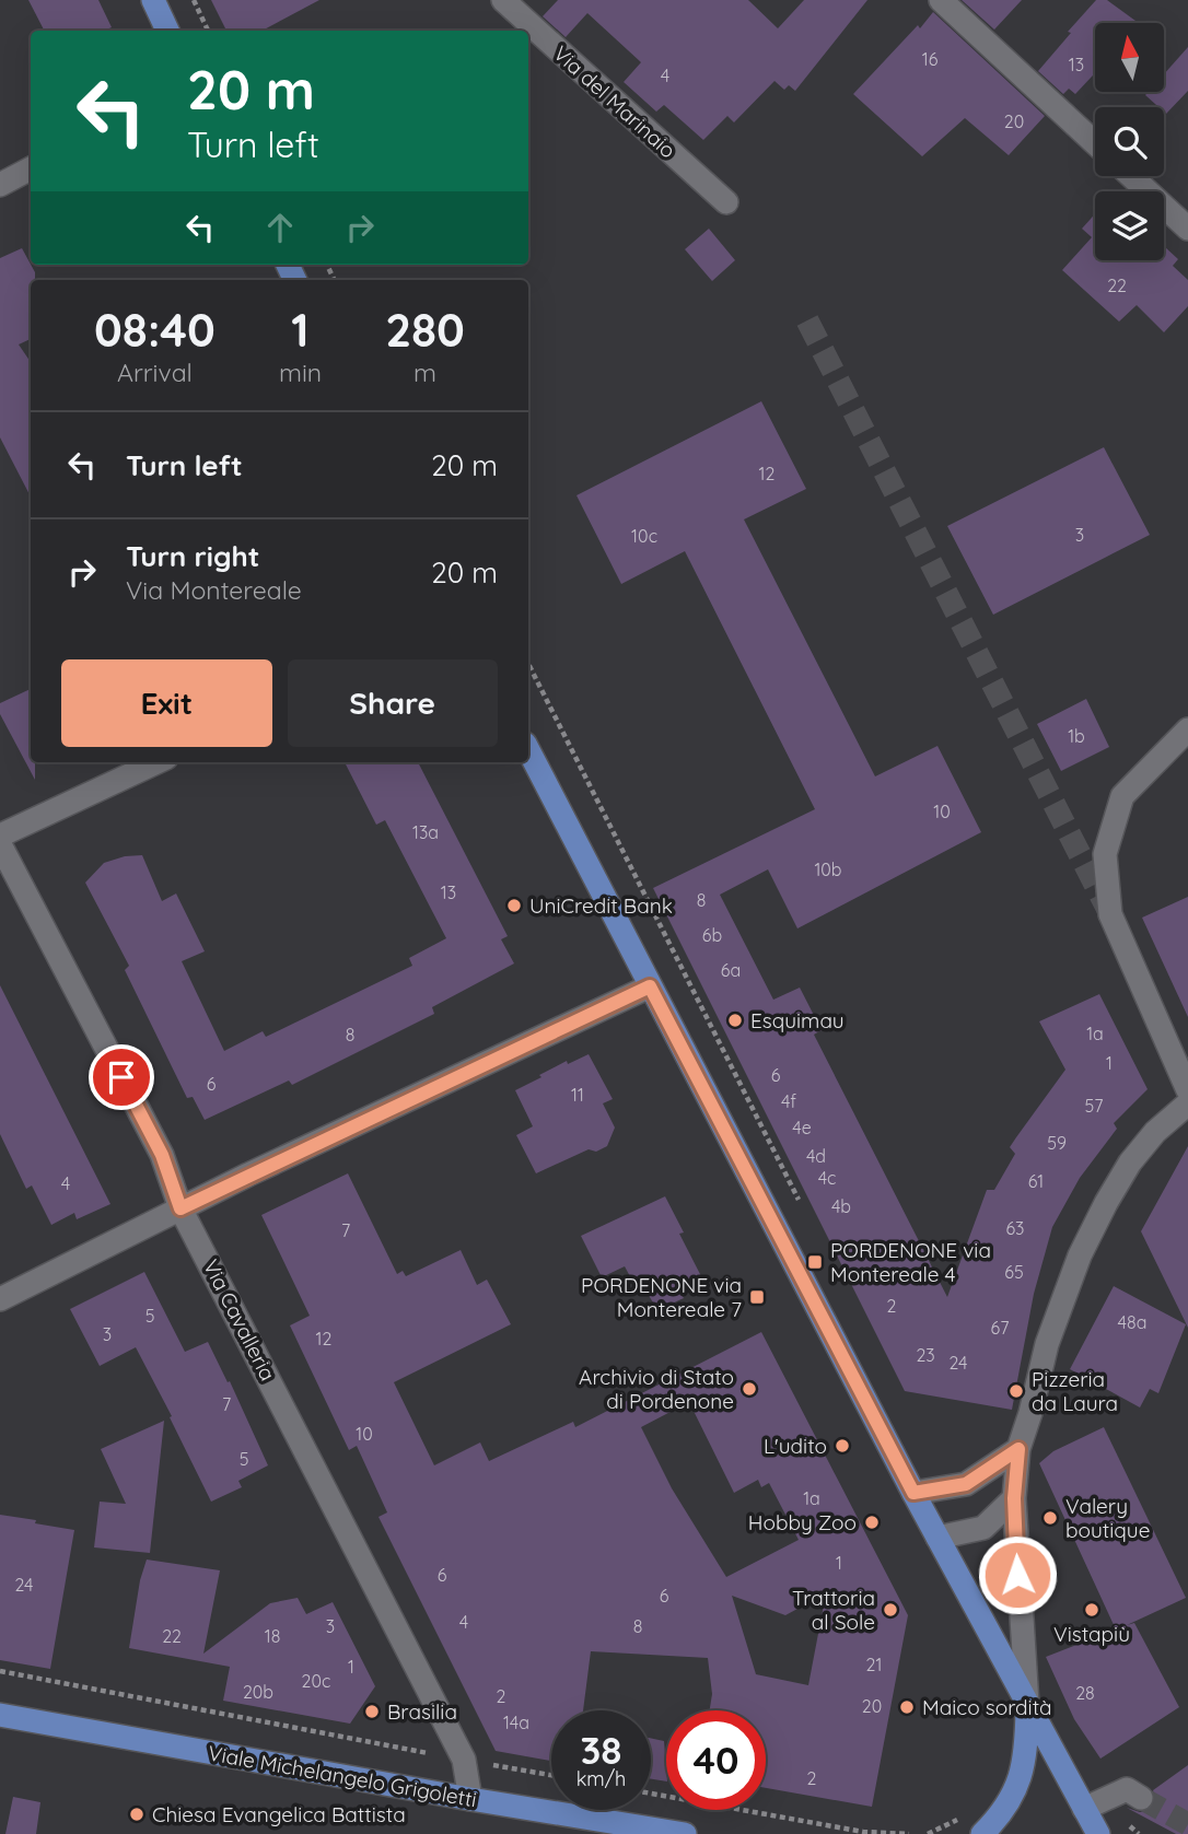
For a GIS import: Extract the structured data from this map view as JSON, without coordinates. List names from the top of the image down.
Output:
{
  "streets": {
    "main road": ["Viale Michelangelo Grigoletti"],
    "street": ["Via del Marinaio", "Via Cavalleria"]
  },
  "crossings": [
    ["Via Cavalleria", "Viale Michelangelo Grigoletti"]
  ],
  "places": {
    "other": [
      "UniCredit Bank",
      "Esquimau",
      "Archivio di Stato di Pordenone",
      "Pizzeria da Laura",
      "L'udito",
      "Valery boutique",
      "Hobby Zoo",
      "Trattoria al Sole",
      "Vistapiù",
      "Maico sordità",
      "Brasilia",
      "Chiesa Evangelica Battista"
    ],
    "transit": ["PORDENONE via Montereale 4", "PORDENONE via Montereale 7"]
  },
  "house_numbers": [
    "16",
    "13",
    "4",
    "20",
    "22",
    "12",
    "3",
    "10c",
    "1b",
    "10",
    "13a",
    "10b",
    "13",
    "8",
    "6b",
    "6a",
    "1a",
    "8",
    "1",
    "6",
    "6",
    "11",
    "4f",
    "57",
    "4e",
    "59",
    "4d",
    "4c",
    "61",
    "4",
    "4b",
    "63",
    "7",
    "65",
    "2",
    "5",
    "48a",
    "67",
    "3",
    "12",
    "23",
    "24",
    "7",
    "10",
    "5",
    "1a",
    "1",
    "6",
    "24",
    "6",
    "4",
    "3",
    "8",
    "22",
    "18",
    "21",
    "1",
    "20c",
    "20b",
    "28",
    "2",
    "20",
    "14a",
    "2"
  ],
  "north": "top",
  "page": {
    "turn": ["20 m", "Turn left"],
    "eta": [
      "08:40",
      "Arrival",
      "1",
      "min",
      "280",
      "m"
    ],
    "list": [
      {
        "name": "Turn left",
        "value": "20 m"
      },
      {
        "name": "Turn right",
        "note": "Via Montereale",
        "value": "20 m"
      }
    ],
    "buttons": ["Exit", "Share"],
    "speed": "38 km/h",
    "limit": "40"
  }
}
